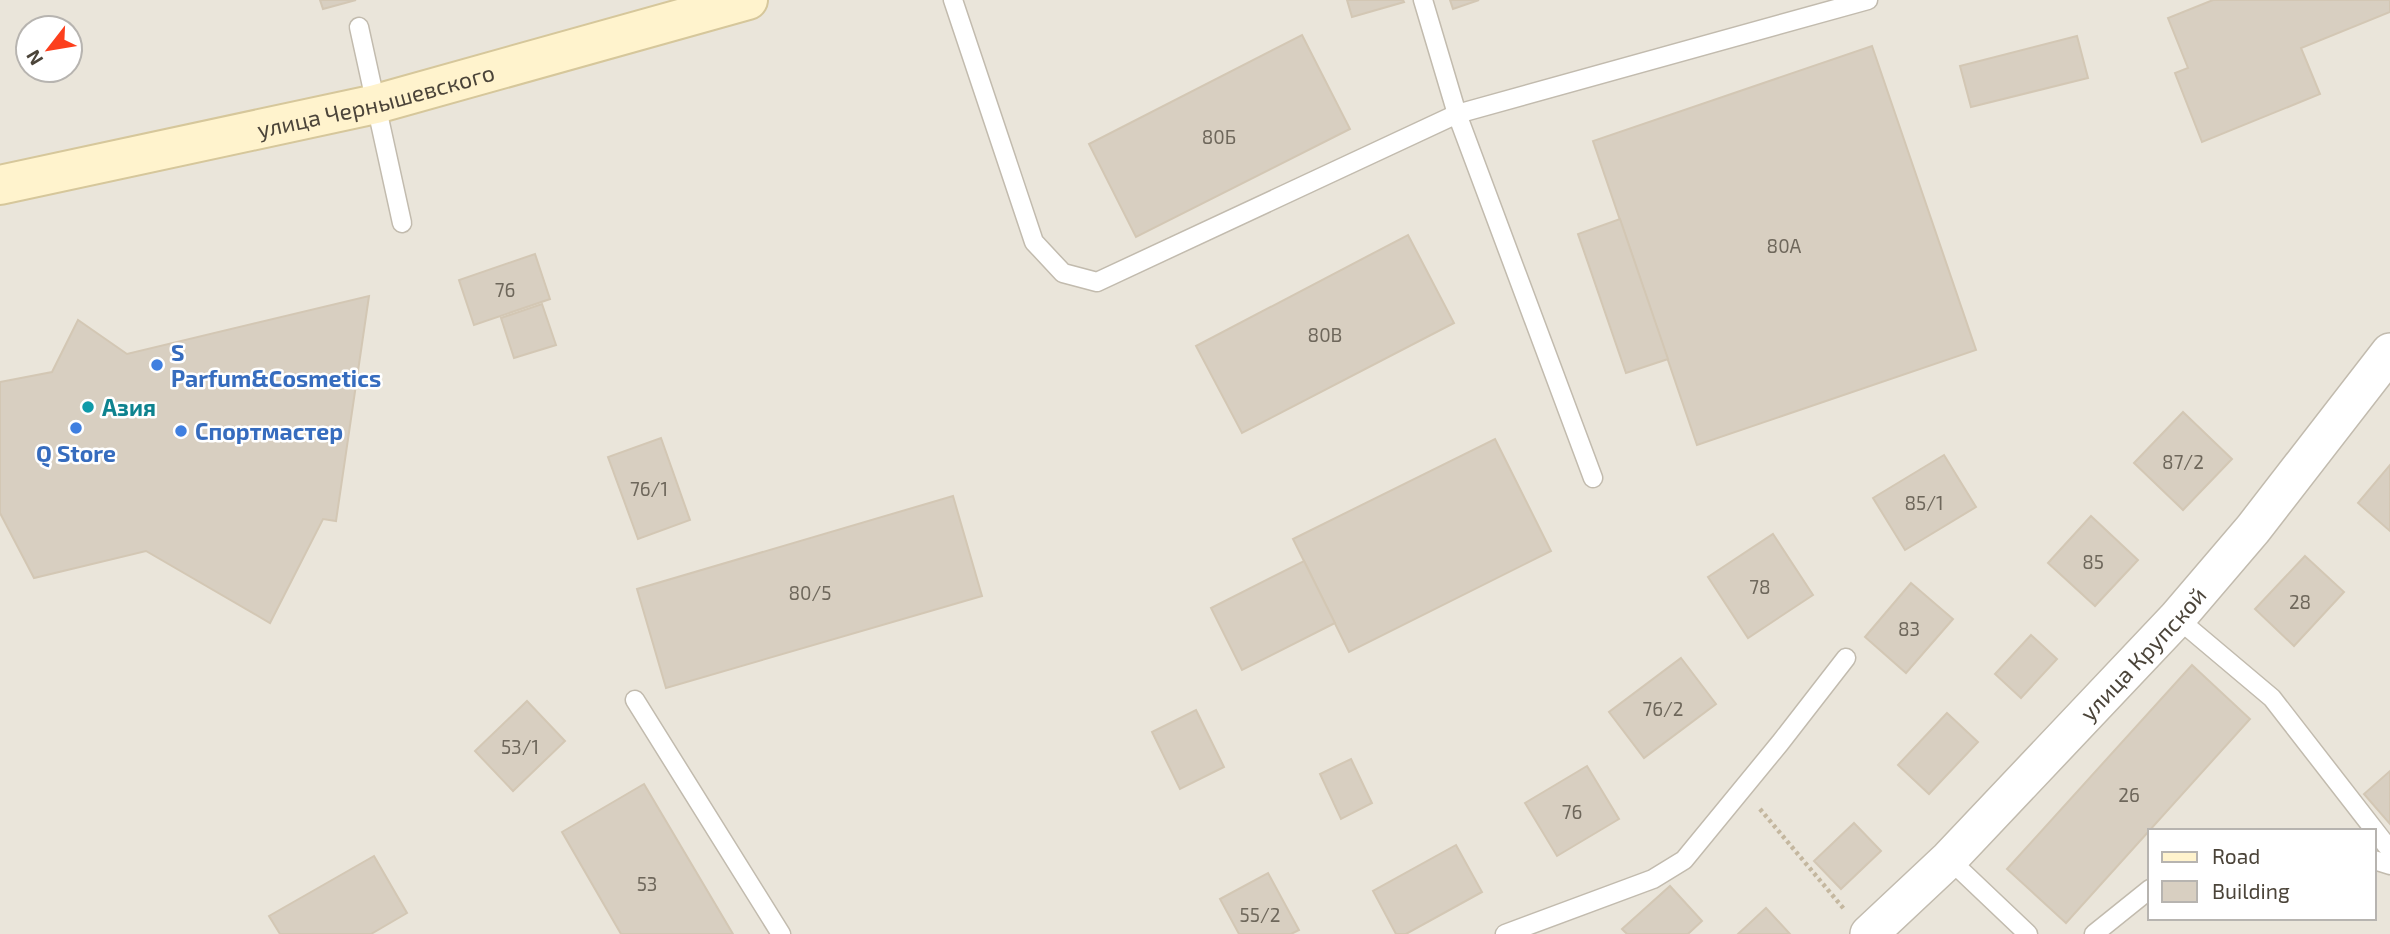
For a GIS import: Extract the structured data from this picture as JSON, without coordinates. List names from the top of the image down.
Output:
{
  "streets": {
    "main road": ["улица Чернышевского"],
    "street": ["улица Крупской"]
  },
  "places": [
    "S Parfum&Cosmetics",
    "Азия",
    "Q Store",
    "Спортмастер"
  ],
  "house_numbers": [
    "80Б",
    "80А",
    "76",
    "80В",
    "87/2",
    "76/1",
    "85/1",
    "85",
    "78",
    "80/5",
    "28",
    "83",
    "76/2",
    "53/1",
    "26",
    "76",
    "53",
    "55/2"
  ],
  "legend": ["Road", "Building"],
  "north": "bottom left"
}
